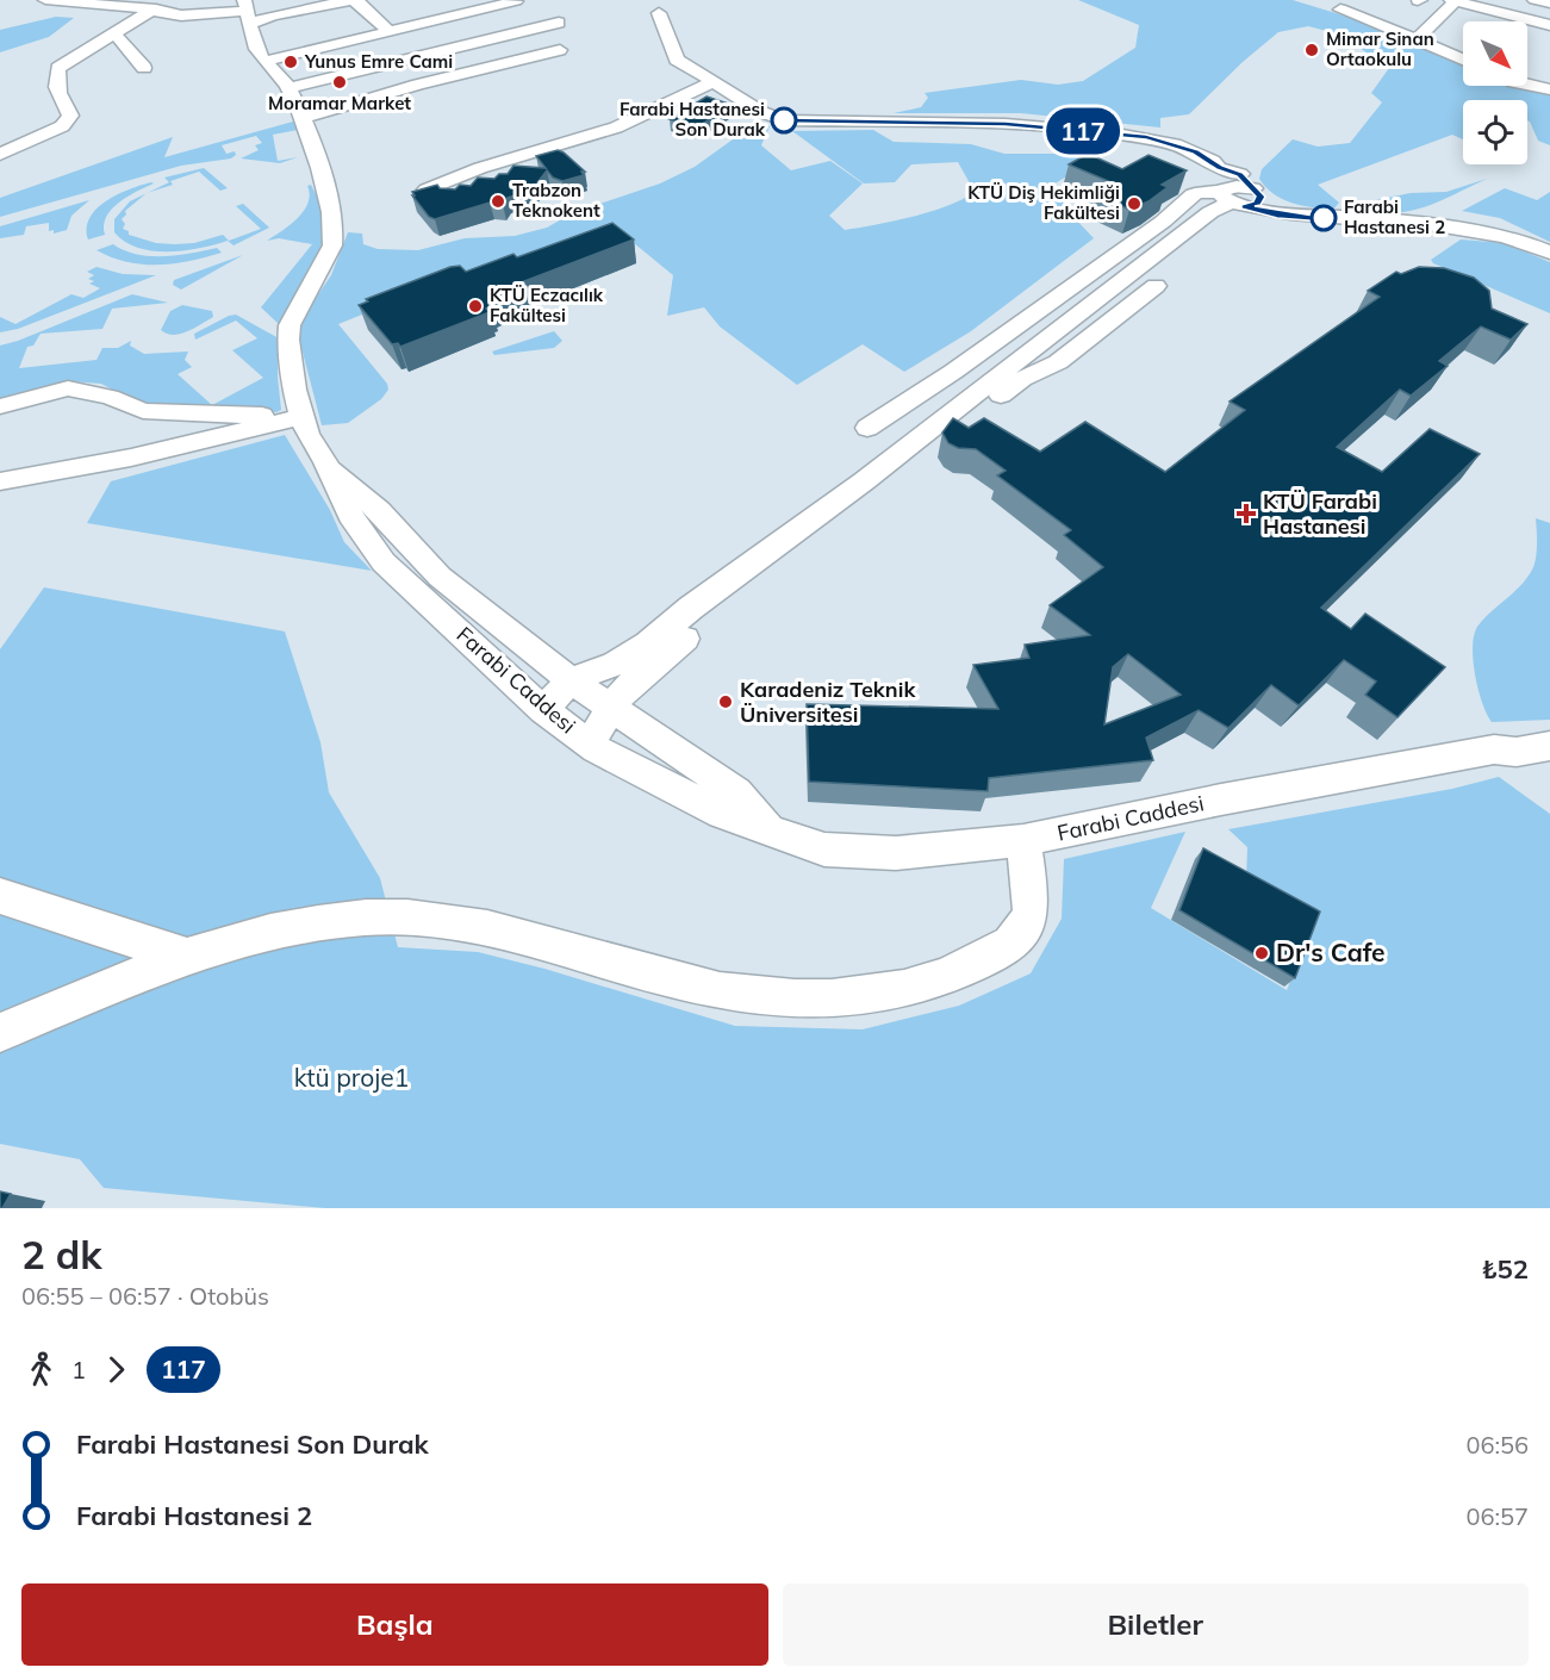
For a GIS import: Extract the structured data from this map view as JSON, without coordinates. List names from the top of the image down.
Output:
{
  "streets": {
    "street": ["Farabi Caddesi"]
  },
  "parks": ["ktü proje1"],
  "places": {
    "other": [
      "Mimar Sinan Ortaokulu",
      "Yunus Emre Cami",
      "Moramar Market",
      "Farabi Hastanesi Son Durak",
      "Trabzon Teknokent",
      "KTÜ Diş Hekimliği Fakültesi",
      "Farabi Hastanesi 2",
      "KTÜ Eczacılık Fakültesi",
      "Karadeniz Teknik Üniversitesi",
      "Dr's Cafe"
    ],
    "health": ["KTÜ Farabi Hastanesi"]
  },
  "lines": ["bus line 117"],
  "north": "bottom right",
  "page": {
    "on_map": "117",
    "heading": ["2 dk", "06:55 – 06:57 · Otobüs", "₺52"],
    "legs": ["1", "117"],
    "list": [
      {
        "name": "Farabi Hastanesi Son Durak",
        "value": "06:56"
      },
      {
        "name": "Farabi Hastanesi 2",
        "value": "06:57"
      }
    ],
    "buttons": ["Başla", "Biletler"]
  }
}
